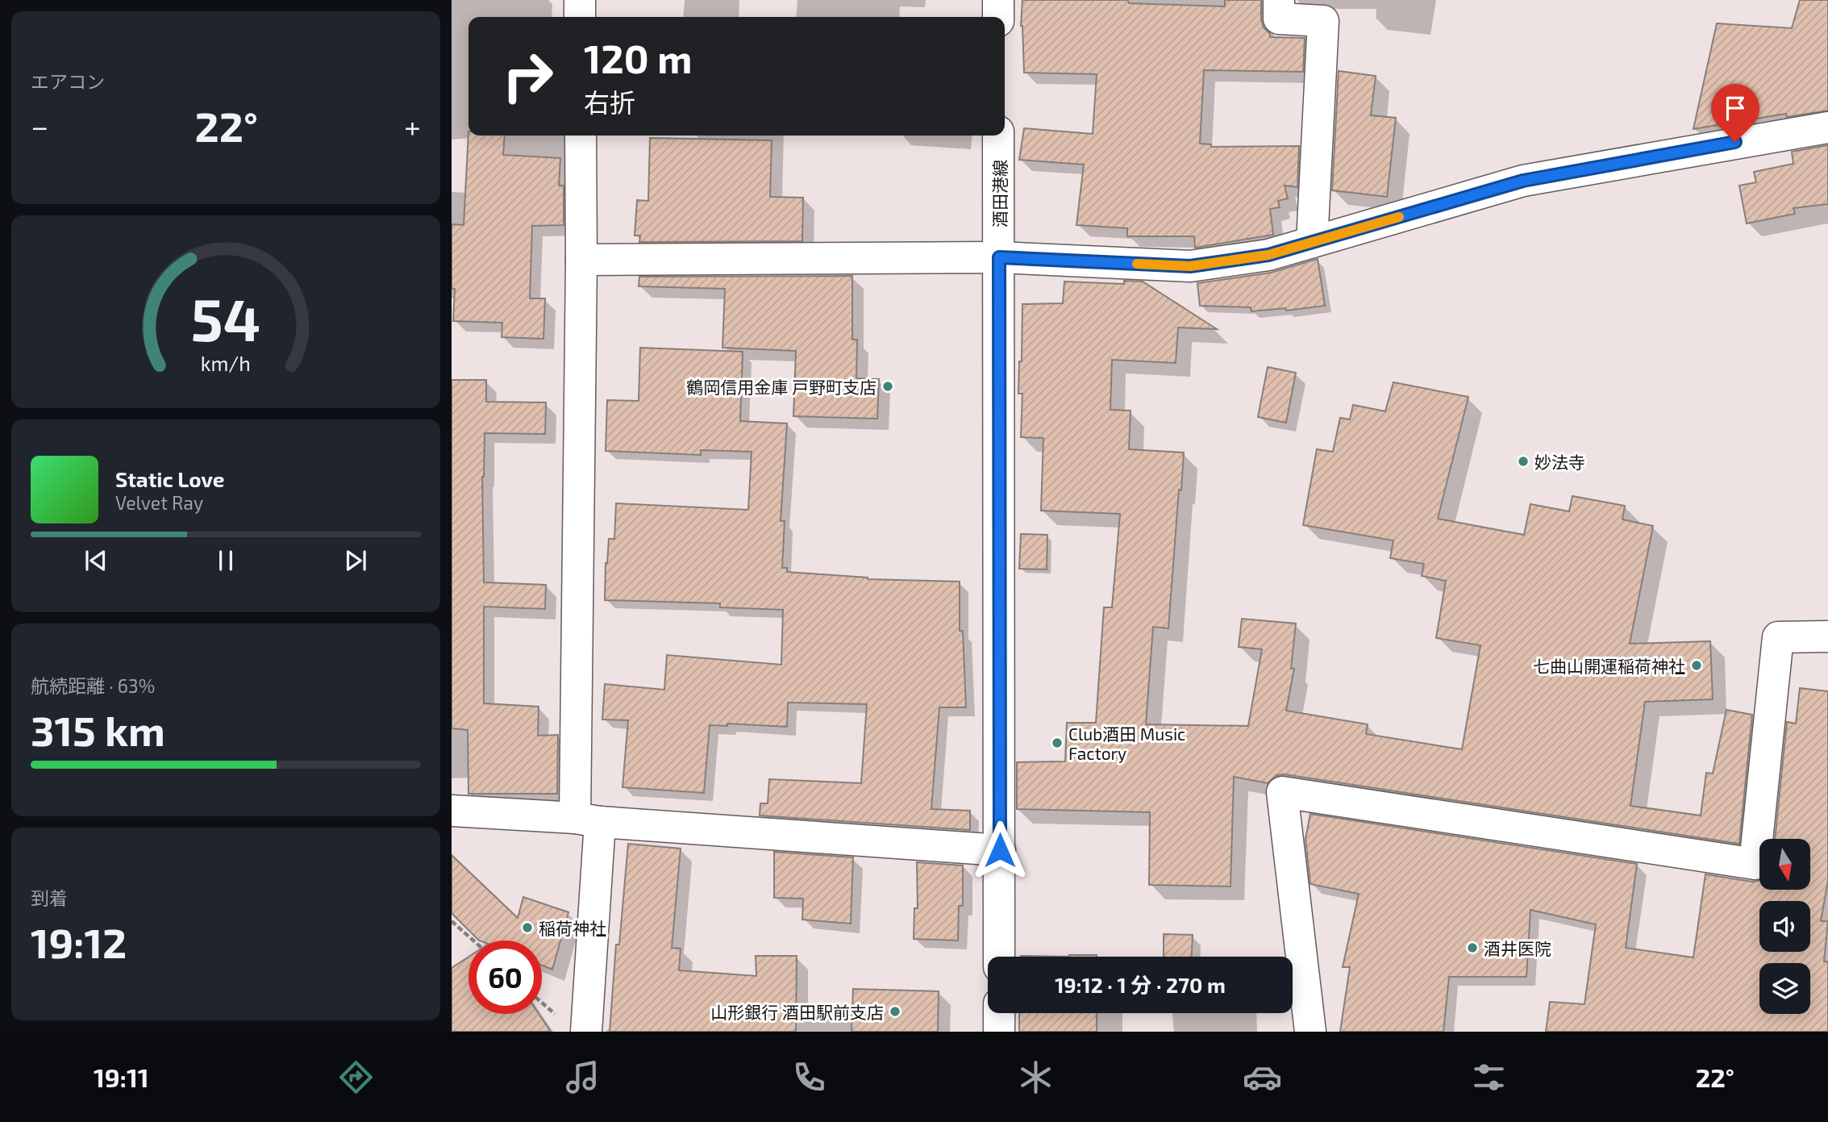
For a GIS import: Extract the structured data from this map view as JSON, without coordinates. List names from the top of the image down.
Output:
{
  "streets": {
    "street": ["酒田港線"]
  },
  "places": [
    "鶴岡信用金庫 戸野町支店",
    "妙法寺",
    "七曲山開運稲荷神社",
    "Club酒田 Music Factory",
    "稲荷神社",
    "酒井医院",
    "山形銀行 酒田駅前支店"
  ],
  "north": "bottom",
  "page": {
    "tile": [
      "エアコン",
      ["航続距離 · 63%", "315 km"],
      ["到着", "19:12"]
    ],
    "turn": ["120 m", "右折"],
    "heat": ["−", "22°", "+"],
    "song": ["Static Love", "Velvet Ray"],
    "limit": "60",
    "trip": "19:12 · 1 分 · 270 m",
    "tabs": ["19:11", "22°"],
    "gauge": ["54", "km/h"]
  }
}
